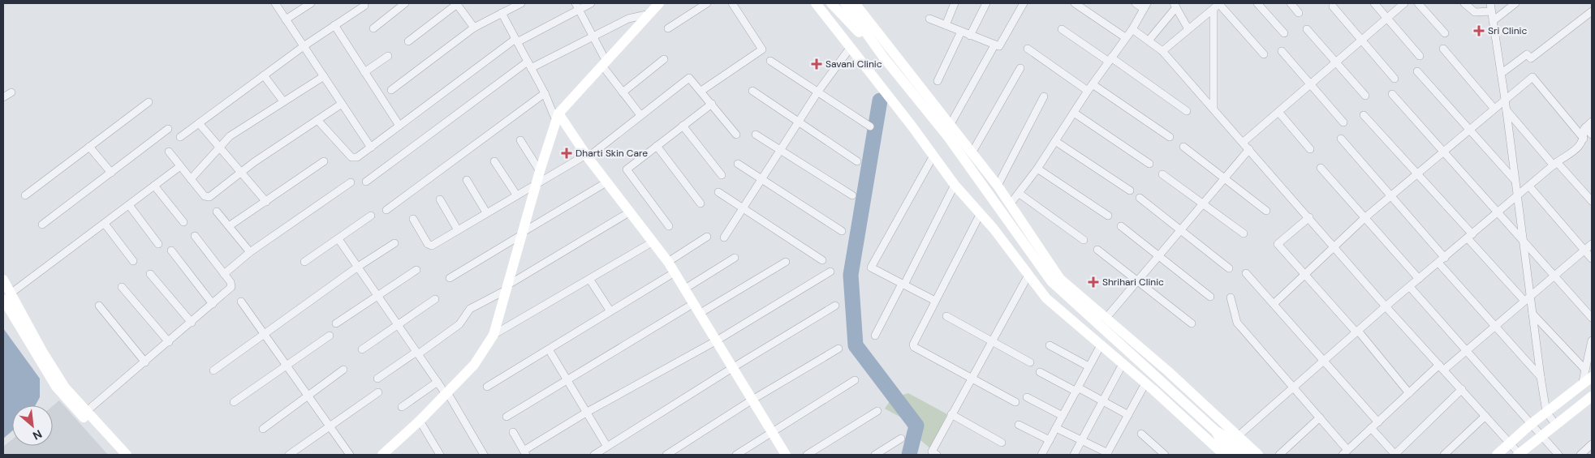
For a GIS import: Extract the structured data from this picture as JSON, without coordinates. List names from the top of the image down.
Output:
{
  "places": {
    "health": [
      "Sri Clinic",
      "Savani Clinic",
      "Dharti Skin Care",
      "Shrihari Clinic"
    ]
  },
  "north": "bottom right"
}
